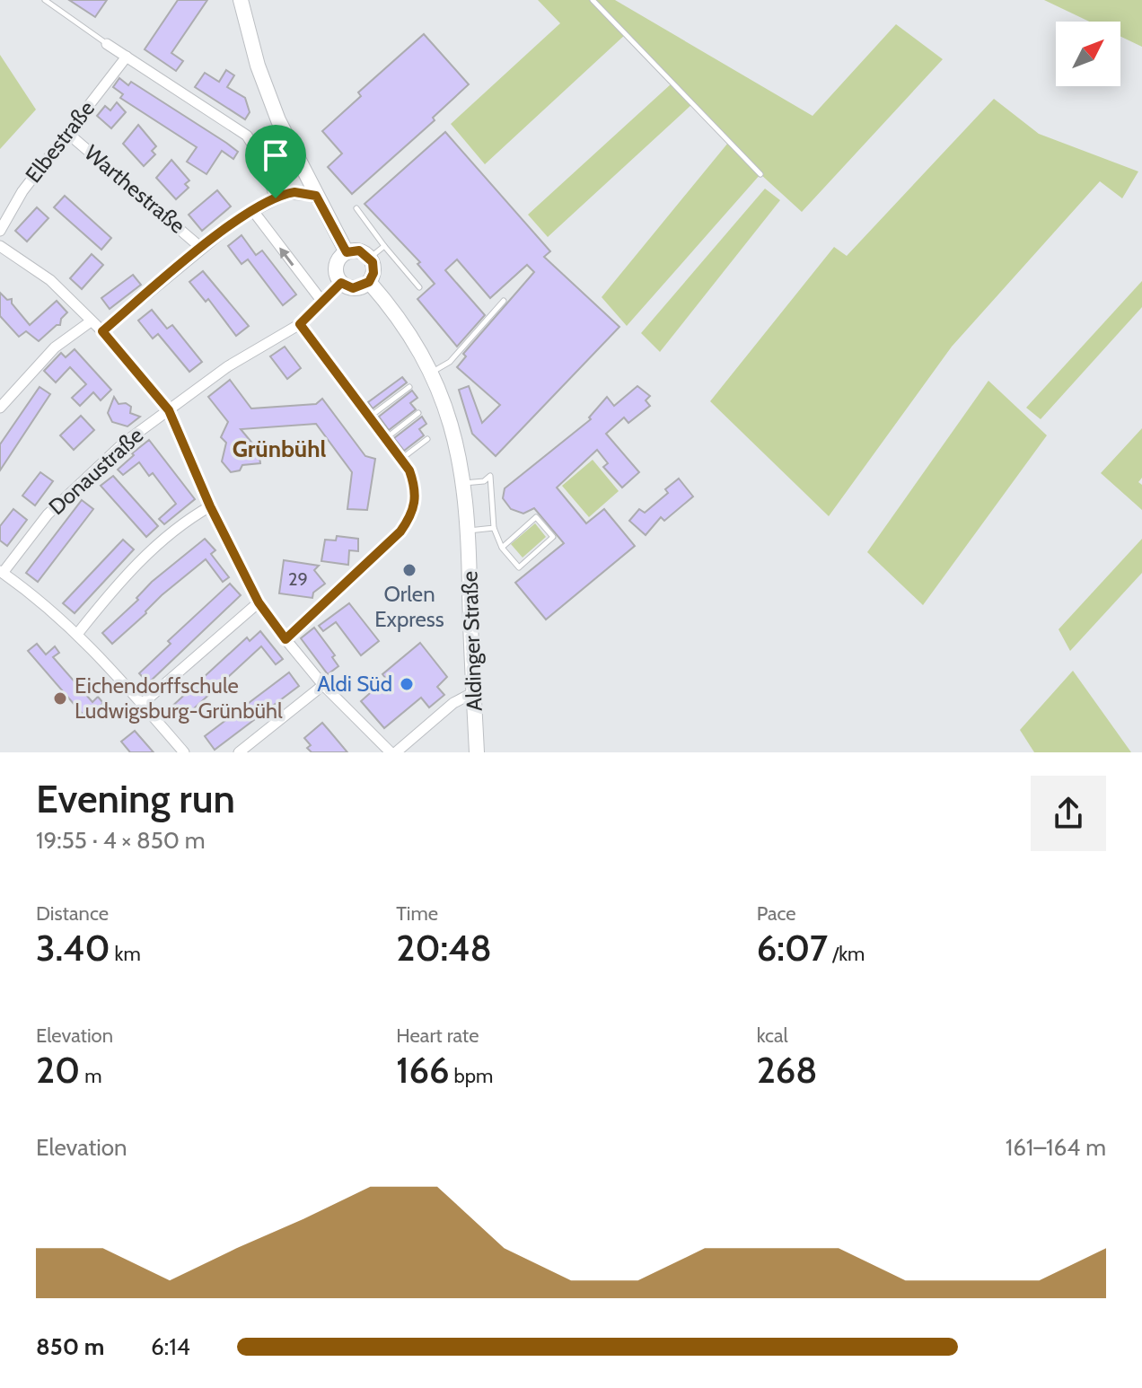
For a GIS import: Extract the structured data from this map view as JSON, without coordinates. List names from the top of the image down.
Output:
{
  "streets": {
    "main road": ["Aldinger Straße"],
    "street": ["Elbestraße", "Warthestraße", "Donaustraße"]
  },
  "crossings": [
    ["Elbestraße", "Warthestraße"],
    ["Donaustraße", "Aldinger Straße"]
  ],
  "districts": ["Grünbühl"],
  "places": ["Orlen Express", "Aldi Süd", "Eichendorffschule Ludwigsburg-Grünbühl"],
  "house_numbers": ["29"],
  "north": "top right",
  "page": {
    "heading": ["Evening run", "19:55 · 4 × 850 m"],
    "stats": [
      ["Distance", "3.40 km"],
      ["Time", "20:48"],
      ["Pace", "6:07 /km"],
      ["Elevation", "20 m"],
      ["Heart rate", "166 bpm"],
      ["kcal", "268"]
    ],
    "chart": ["Elevation", "161–164 m"],
    "list": [
      {
        "name": "850 m",
        "note": "6:14"
      }
    ]
  }
}
